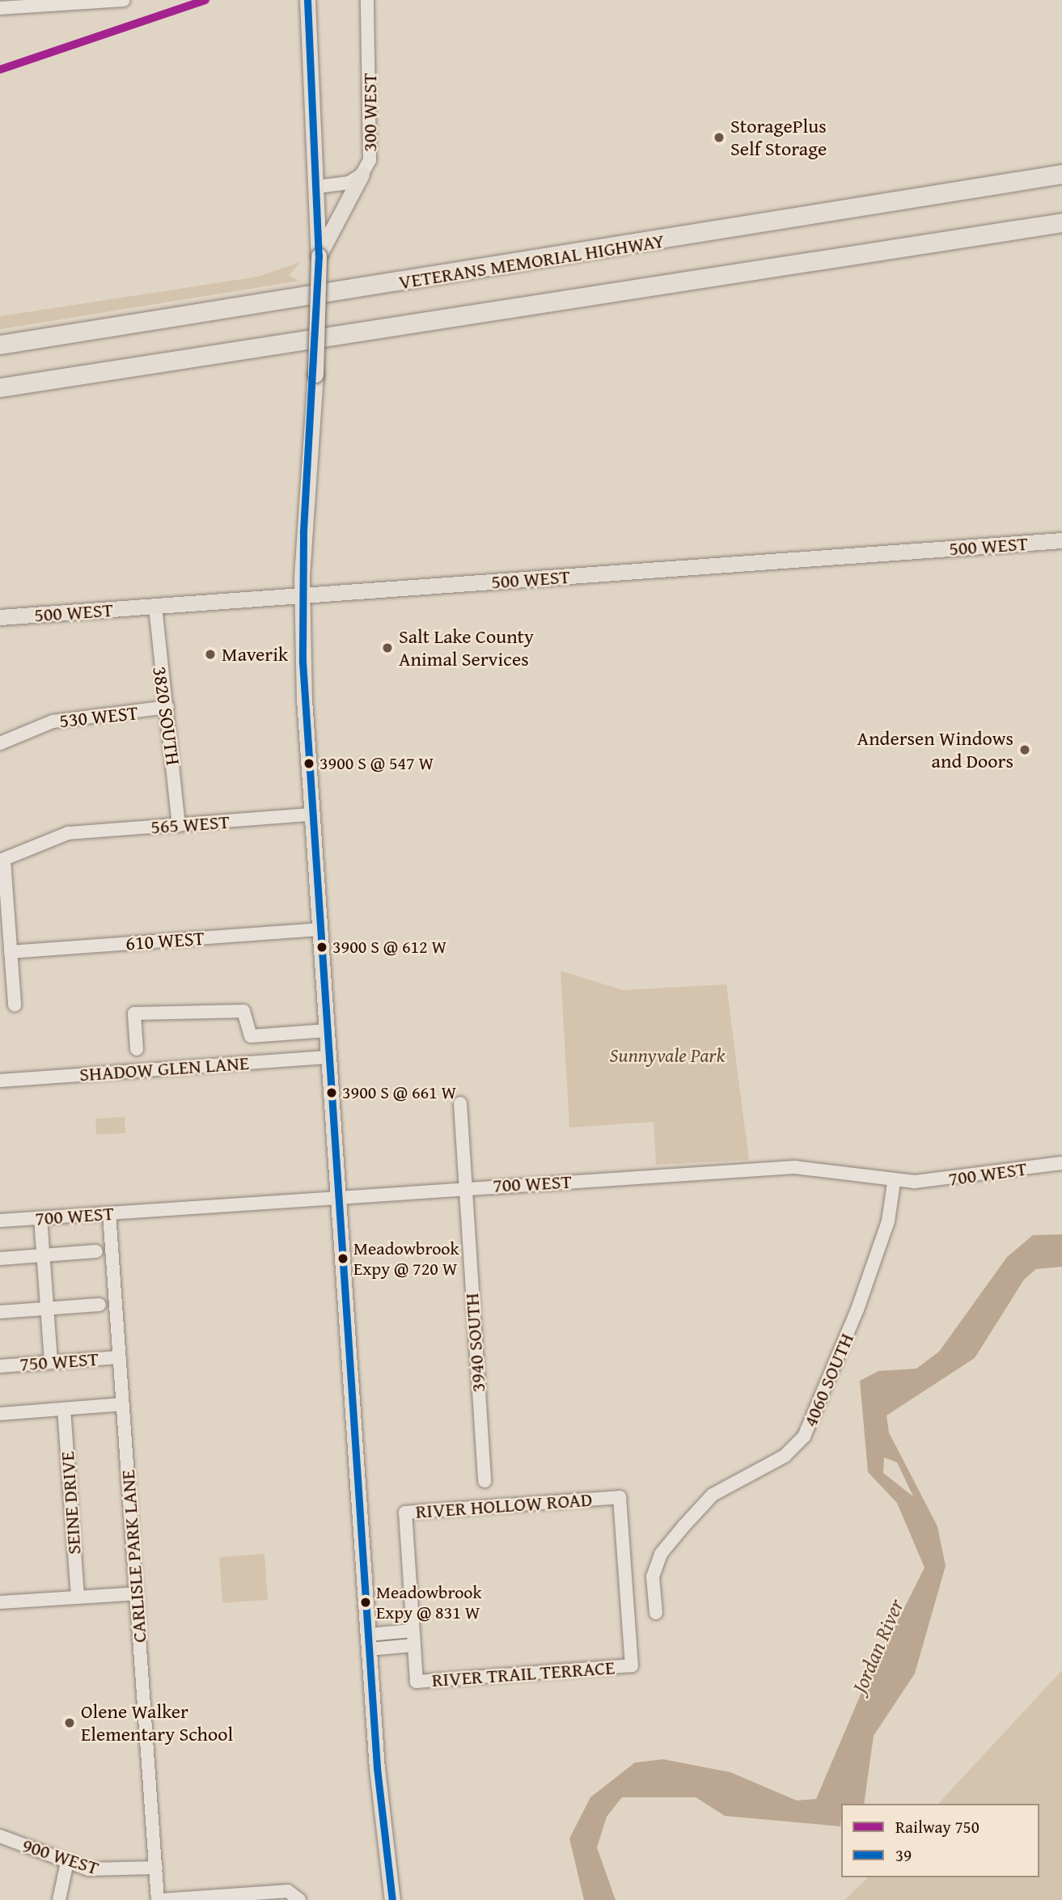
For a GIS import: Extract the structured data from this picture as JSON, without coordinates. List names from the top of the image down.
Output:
{
  "streets": {
    "highway": ["VETERANS MEMORIAL HIGHWAY"],
    "main road": ["500 WEST"],
    "street": [
      "300 WEST",
      "3820 SOUTH",
      "530 WEST",
      "565 WEST",
      "610 WEST",
      "SHADOW GLEN LANE",
      "700 WEST",
      "3940 SOUTH",
      "750 WEST",
      "4060 SOUTH",
      "SEINE DRIVE",
      "RIVER HOLLOW ROAD",
      "CARLISLE PARK LANE",
      "RIVER TRAIL TERRACE",
      "900 WEST"
    ]
  },
  "crossings": [
    ["500 WEST", "3820 SOUTH"],
    ["3820 SOUTH", "530 WEST"],
    ["3820 SOUTH", "565 WEST"],
    ["700 WEST", "3940 SOUTH"],
    ["700 WEST", "4060 SOUTH"],
    ["700 WEST", "CARLISLE PARK LANE"],
    ["750 WEST", "CARLISLE PARK LANE"],
    ["RIVER HOLLOW ROAD", "RIVER TRAIL TERRACE"],
    ["CARLISLE PARK LANE", "900 WEST"]
  ],
  "water": ["Jordan River"],
  "parks": ["Sunnyvale Park"],
  "places": [
    "StoragePlus Self Storage",
    "Salt Lake County Animal Services",
    "Maverik",
    "Andersen Windows and Doors",
    "3900 S @ 547 W",
    "3900 S @ 612 W",
    "3900 S @ 661 W",
    "Meadowbrook Expy @ 720 W",
    "Meadowbrook Expy @ 831 W",
    "Olene Walker Elementary School"
  ],
  "lines": ["rail line 750", "transit line 39"],
  "legend": ["Railway 750", "39"]
}
